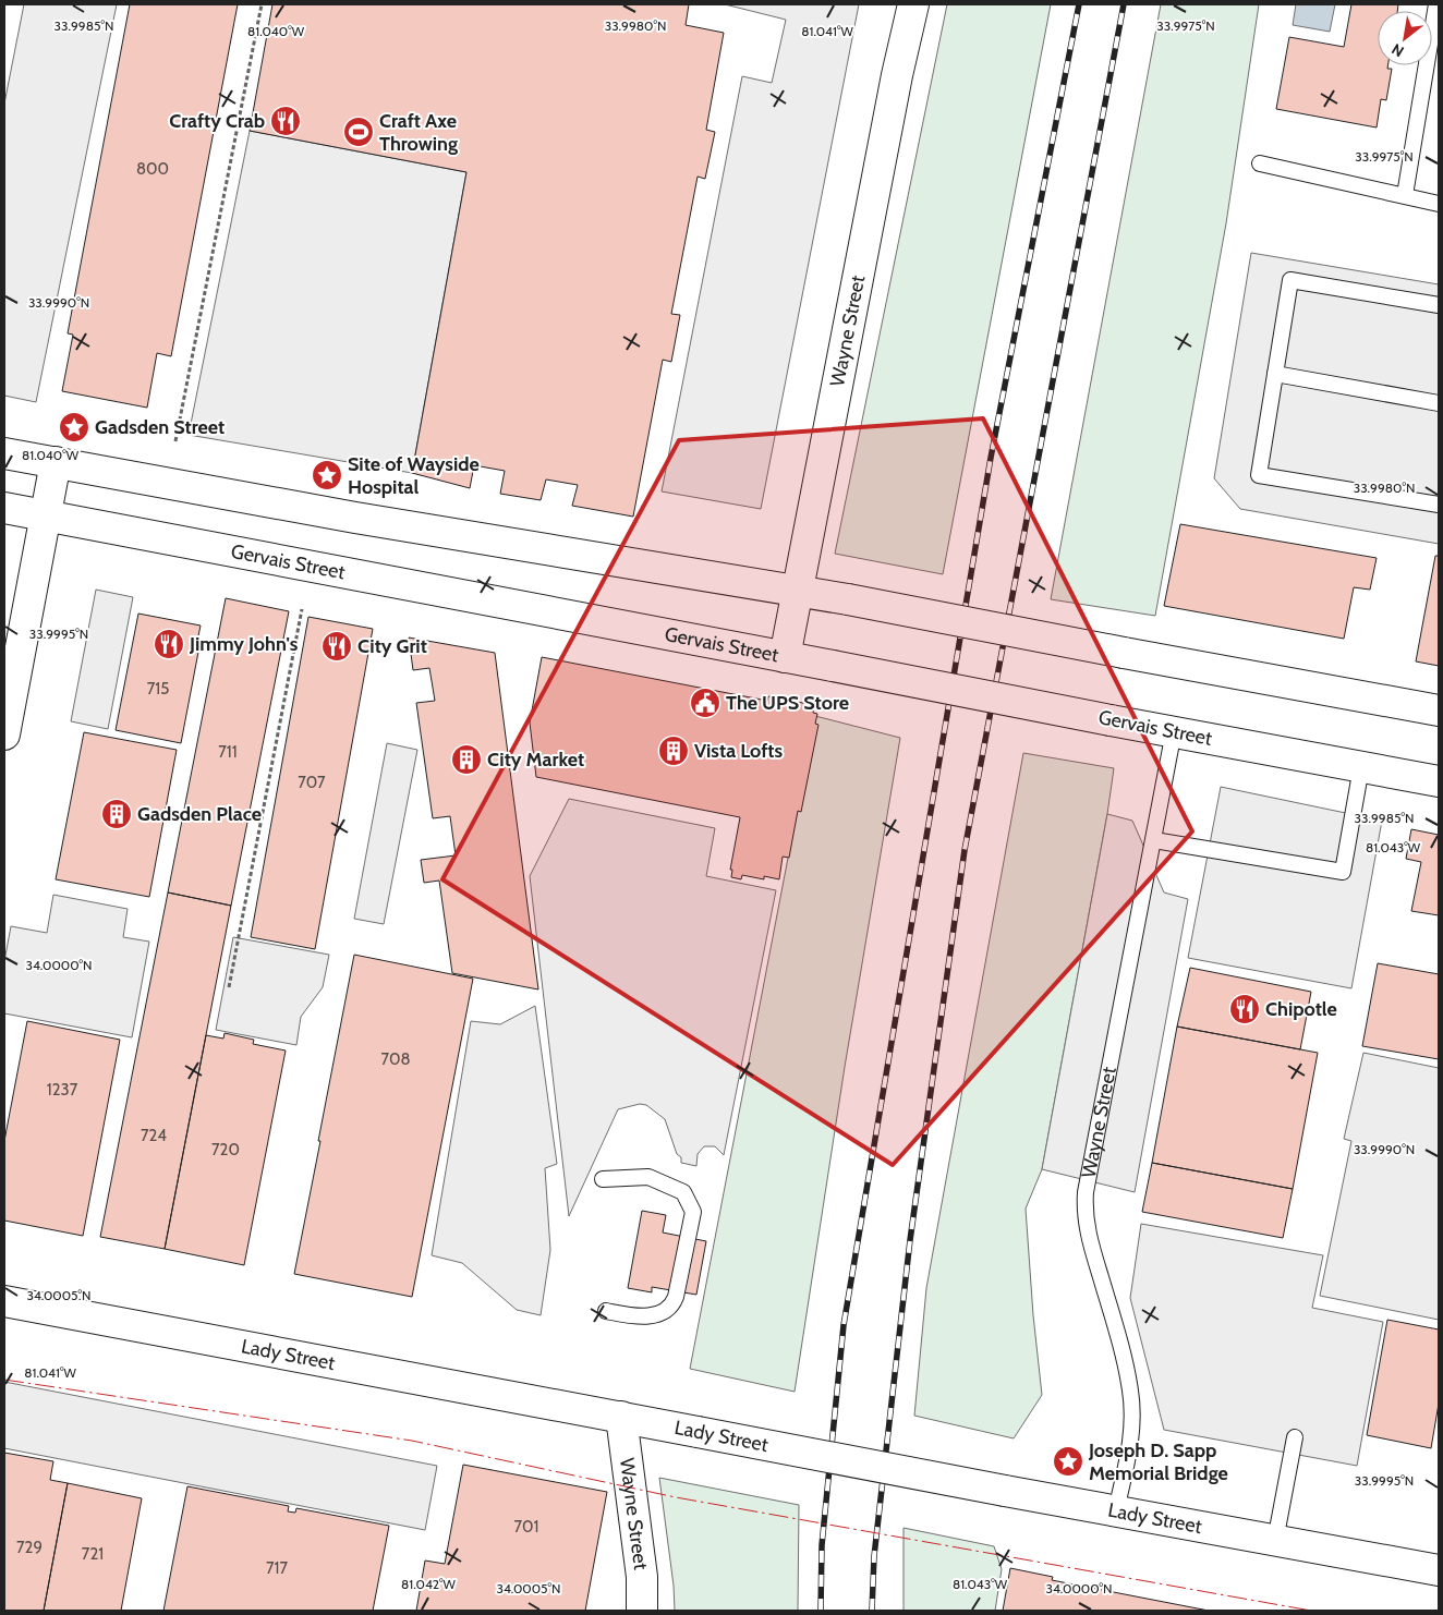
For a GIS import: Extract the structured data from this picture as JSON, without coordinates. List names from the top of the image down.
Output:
{
  "streets": {
    "main road": ["Wayne Street", "Gervais Street", "Lady Street"]
  },
  "crossings": [
    ["Wayne Street", "Gervais Street"],
    ["Wayne Street", "Lady Street"]
  ],
  "places": {
    "restaurant": [
      "Crafty Crab",
      "Jimmy John's",
      "City Grit",
      "Chipotle"
    ],
    "sports": ["Craft Axe Throwing"],
    "place": ["Gadsden Street", "Site of Wayside Hospital", "Joseph D. Sapp Memorial Bridge"],
    "public building": ["The UPS Store"],
    "building": ["Vista Lofts", "City Market", "Gadsden Place"]
  },
  "house_numbers": [
    "800",
    "715",
    "711",
    "707",
    "708",
    "1237",
    "724",
    "720",
    "701",
    "729",
    "721",
    "717"
  ],
  "north": "bottom left",
  "coordinates": [
    "33.9985°N",
    "33.9980°N",
    "33.9975°N",
    "81.040°W",
    "81.041°W",
    "33.9990°N",
    "33.9995°N",
    "81.043°W",
    "34.0000°N",
    "34.0005°N",
    "81.042°W"
  ]
}
